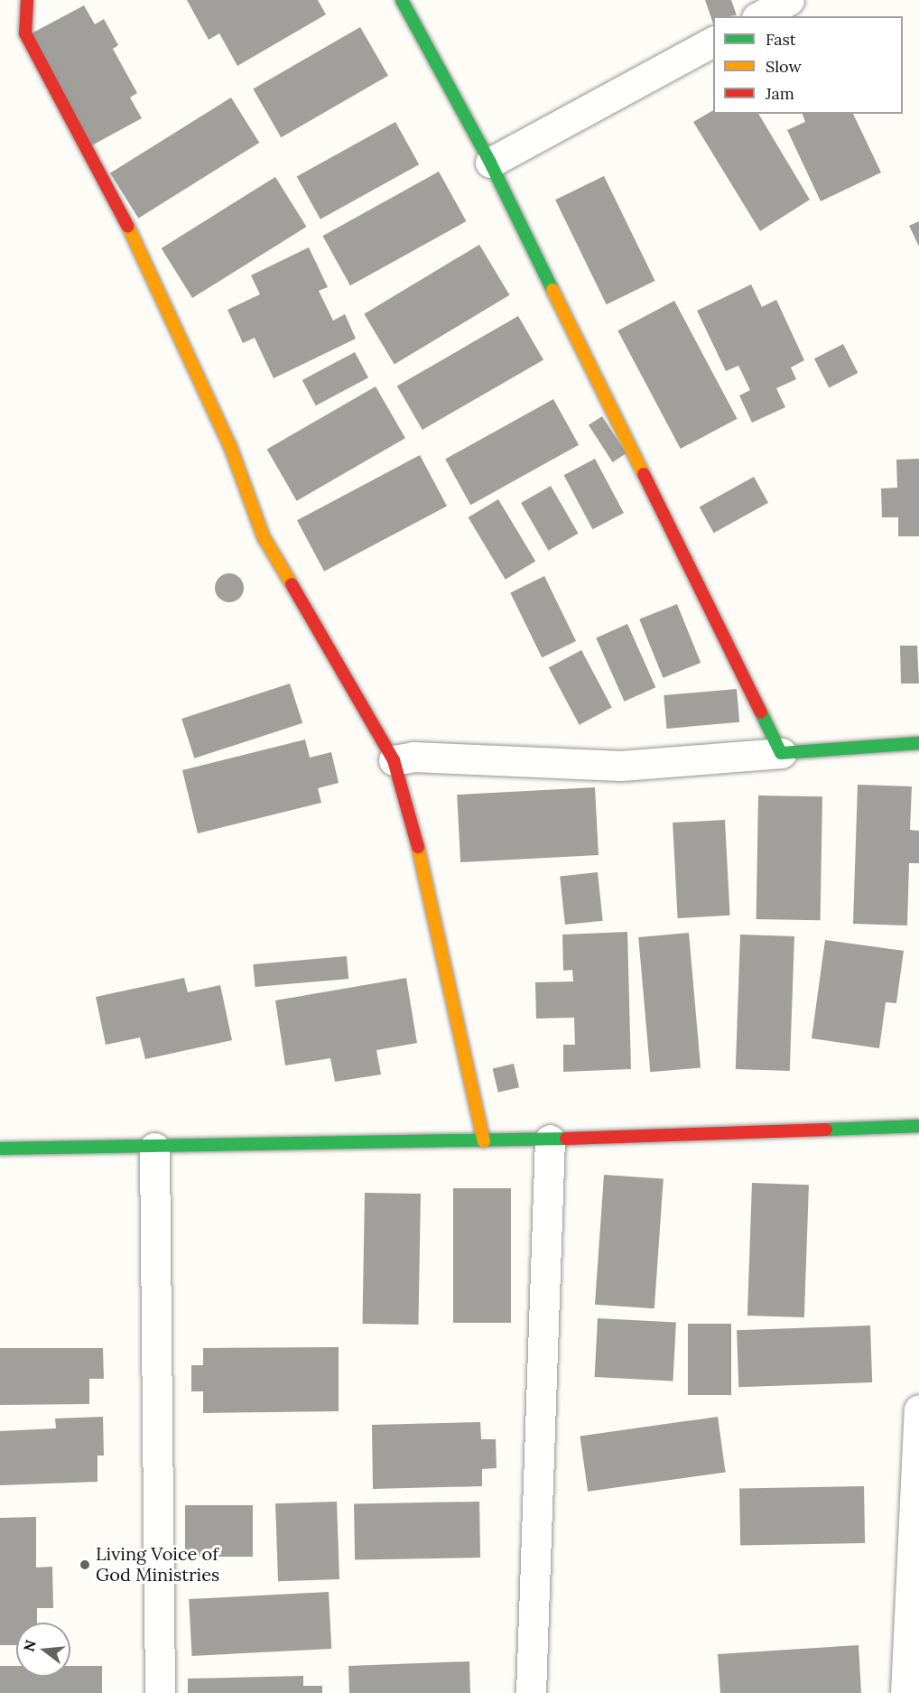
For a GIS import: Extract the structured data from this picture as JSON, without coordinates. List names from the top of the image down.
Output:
{
  "places": ["Living Voice of God Ministries"],
  "legend": ["Fast", "Slow", "Jam"],
  "north": "left"
}
